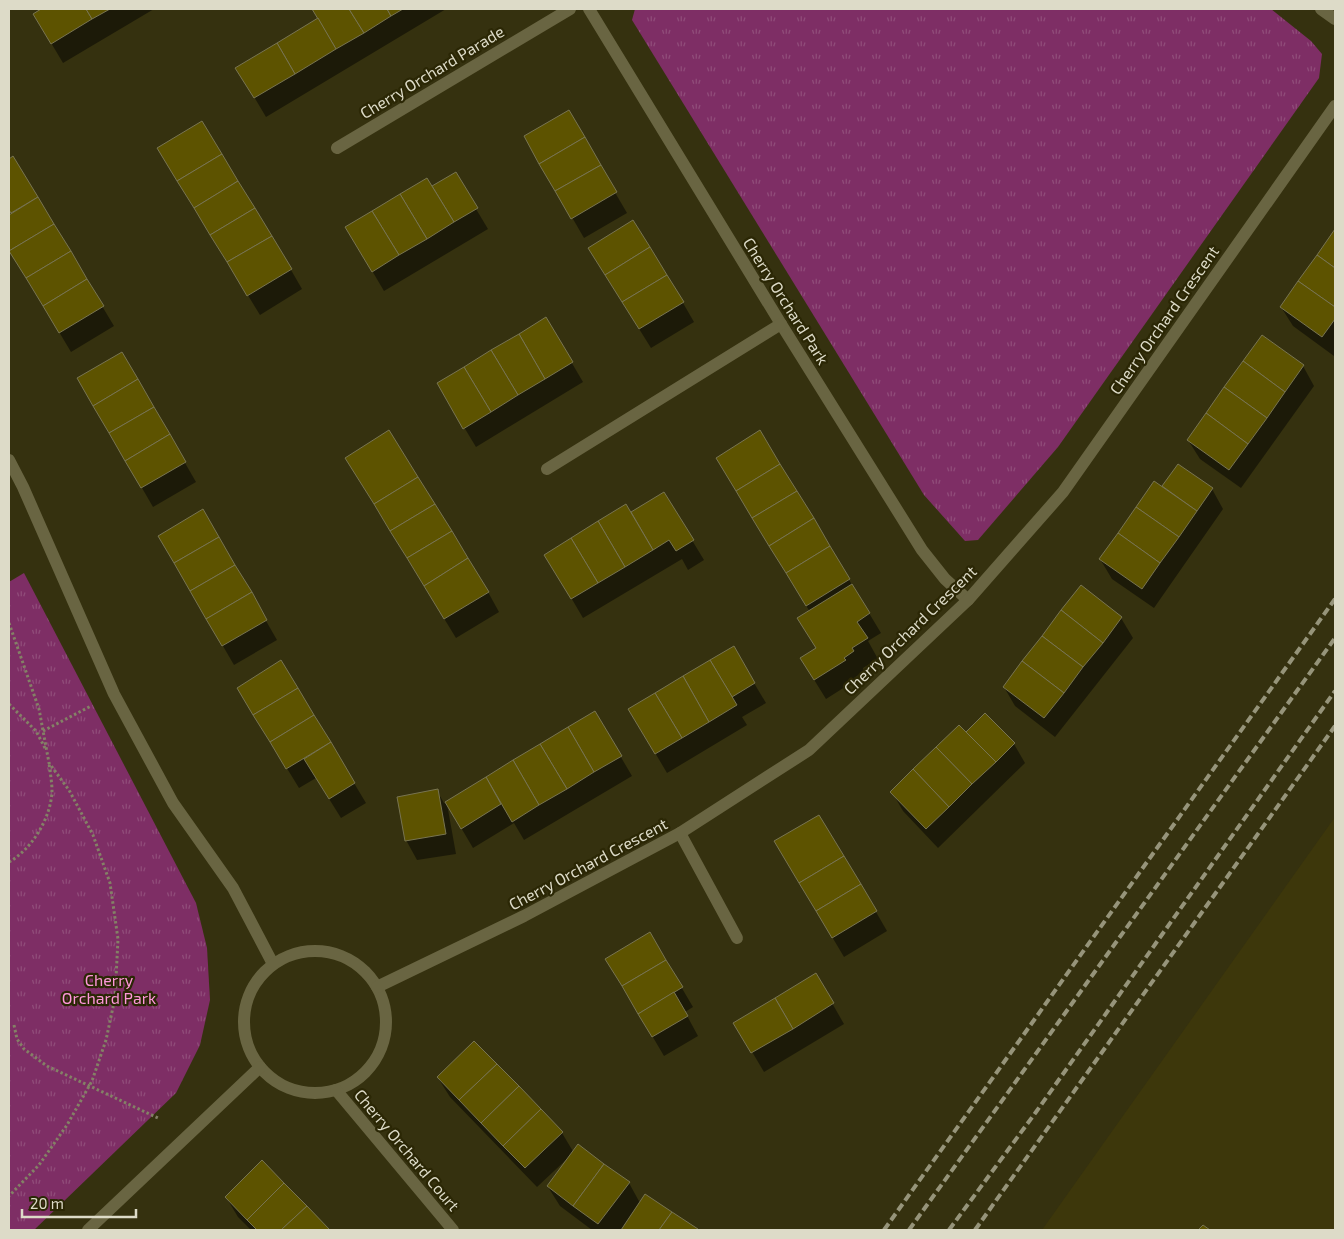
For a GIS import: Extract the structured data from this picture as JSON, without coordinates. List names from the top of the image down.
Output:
{
  "streets": {
    "street": [
      "Cherry Orchard Parade",
      "Cherry Orchard Park",
      "Cherry Orchard Crescent",
      "Cherry Orchard Court"
    ]
  },
  "crossings": [
    ["Cherry Orchard Park", "Cherry Orchard Crescent"],
    ["Cherry Orchard Crescent", "Cherry Orchard Court"]
  ],
  "parks": ["Cherry Orchard Park"],
  "scale_bar": "20 m"
}
